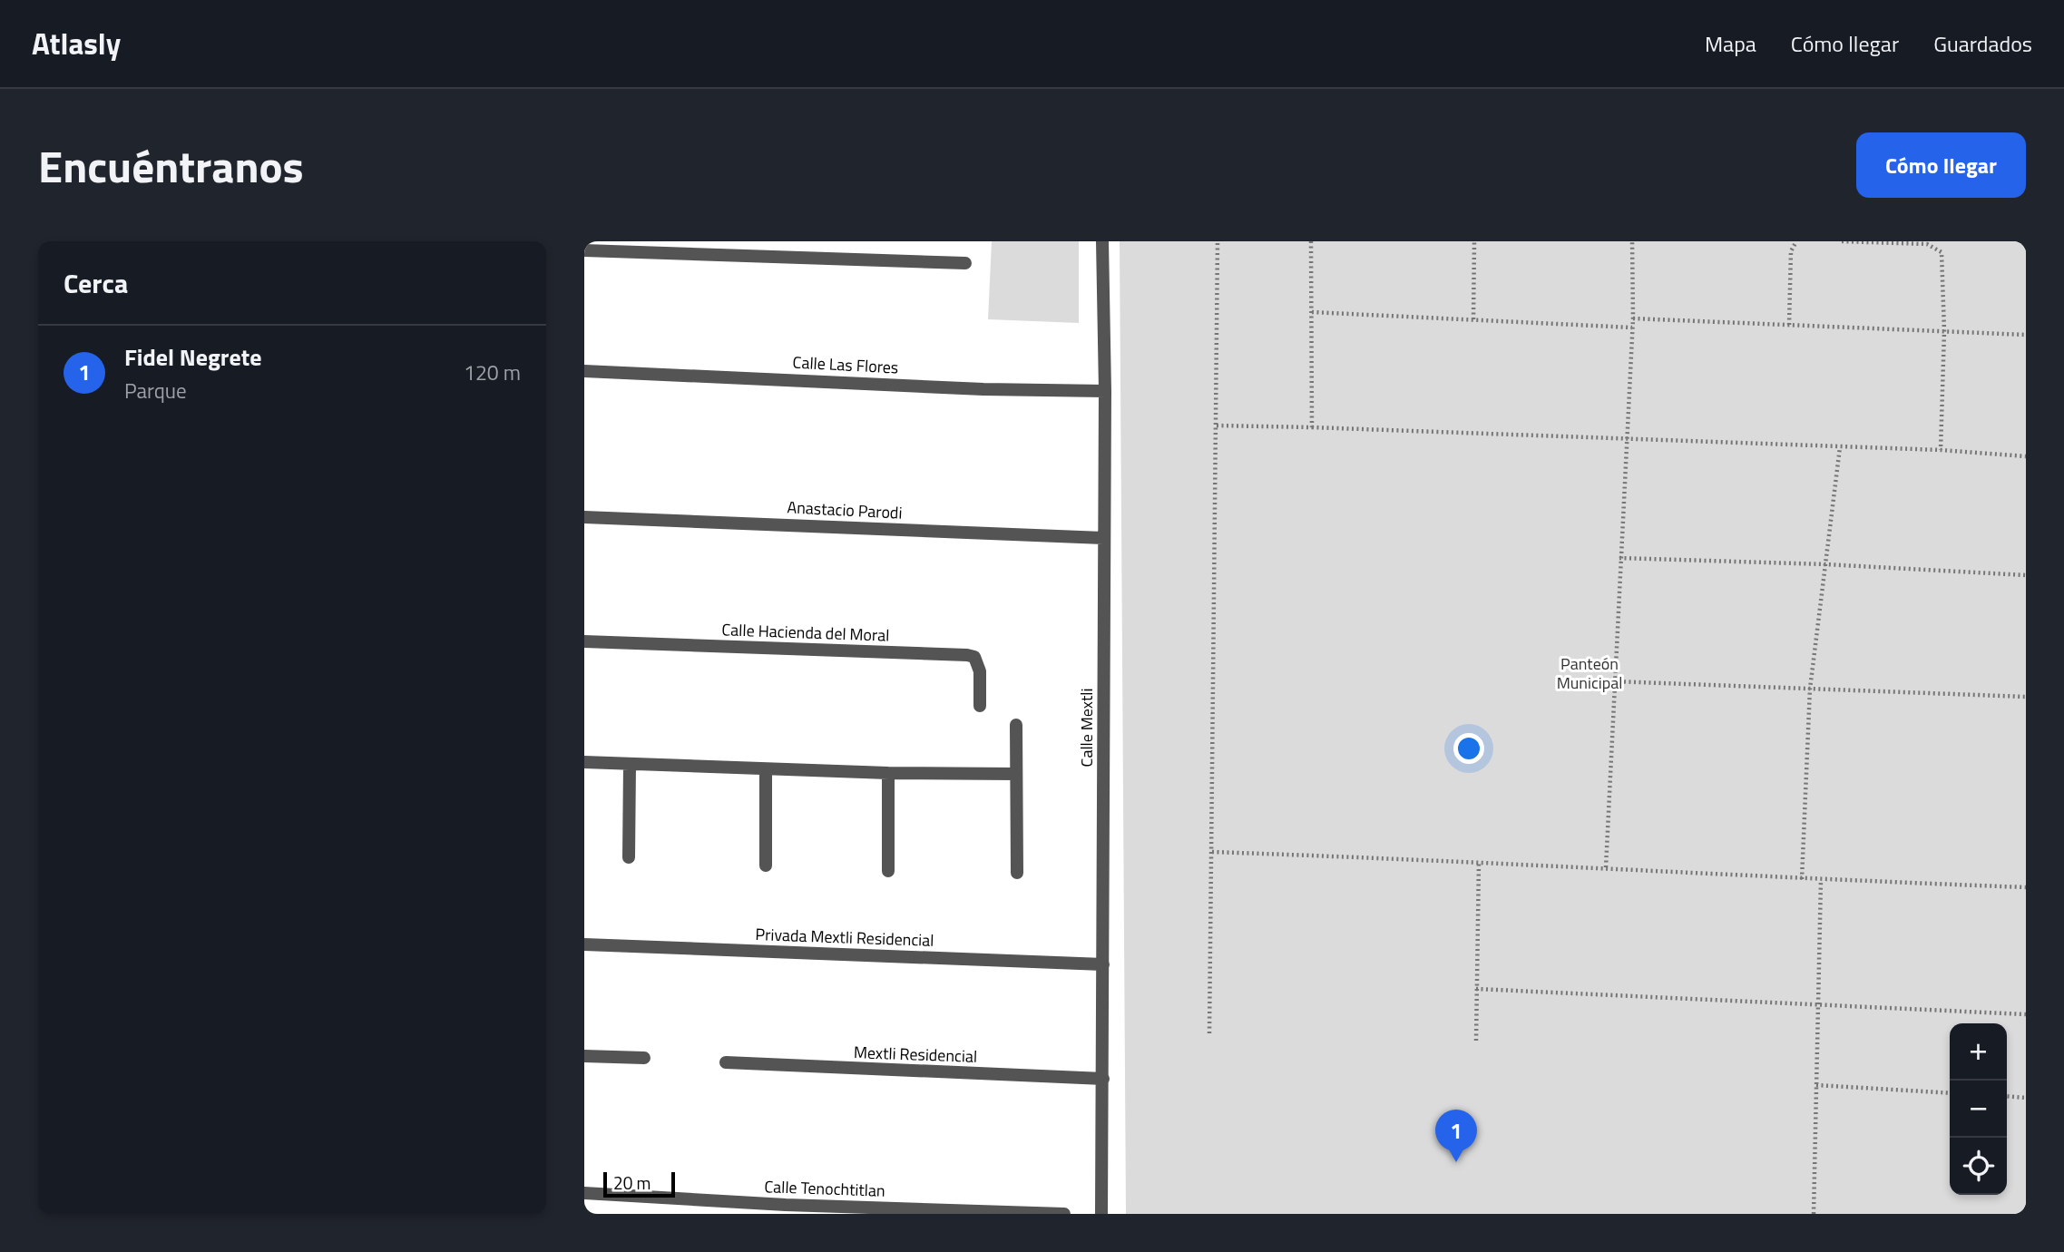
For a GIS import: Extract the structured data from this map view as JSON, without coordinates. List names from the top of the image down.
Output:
{
  "streets": {
    "street": [
      "Calle Las Flores",
      "Anastacio Parodi",
      "Calle Hacienda del Moral",
      "Calle Mextli",
      "Privada Mextli Residencial",
      "Mextli Residencial",
      "Calle Tenochtitlan"
    ]
  },
  "crossings": [
    ["Calle Las Flores", "Calle Mextli"],
    ["Anastacio Parodi", "Calle Mextli"],
    ["Calle Mextli", "Privada Mextli Residencial"],
    ["Calle Mextli", "Mextli Residencial"]
  ],
  "parks": ["Panteón Municipal"],
  "scale_bar": "20 m",
  "page": {
    "header": "Atlasly",
    "nav": ["Mapa", "Cómo llegar", "Guardados"],
    "title": "Encuéntranos",
    "buttons": "Cómo llegar",
    "heading": "Cerca",
    "list": [
      {
        "mark": "1",
        "name": "Fidel Negrete",
        "note": "Parque",
        "value": "120 m"
      }
    ],
    "map_buttons": ["+", "−"],
    "pins": "1",
    "scale": "20 m"
  }
}
